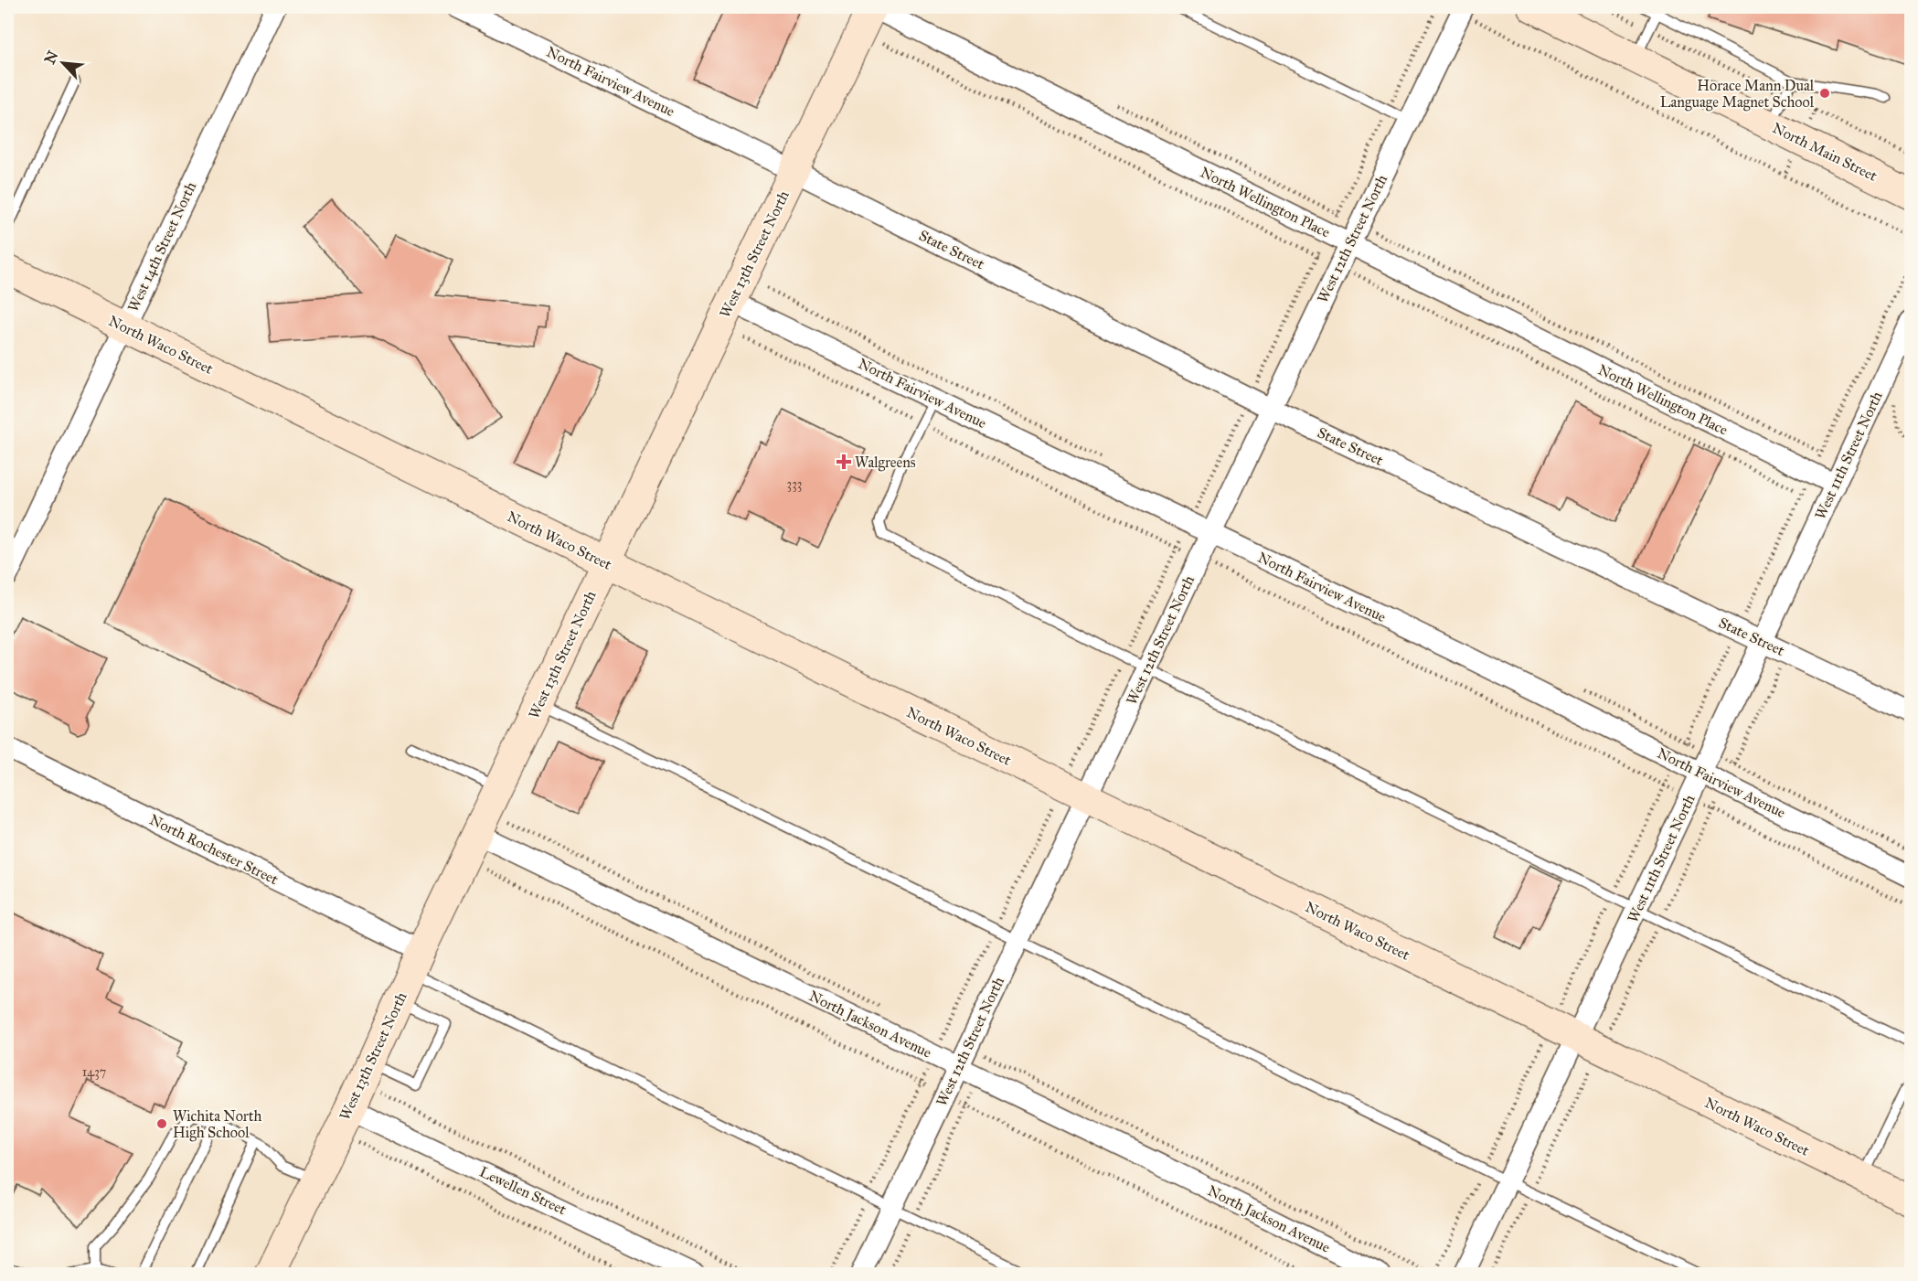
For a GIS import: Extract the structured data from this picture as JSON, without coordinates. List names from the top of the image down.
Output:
{
  "streets": {
    "street": [
      "North Fairview Avenue",
      "North Main Street",
      "North Wellington Place",
      "West 12th Street North",
      "West 14th Street North",
      "State Street",
      "West 13th Street North",
      "North Waco Street",
      "West 11th Street North",
      "North Rochester Street",
      "North Jackson Avenue",
      "Lewellen Street"
    ]
  },
  "crossings": [
    ["North Fairview Avenue", "West 12th Street North"],
    ["North Fairview Avenue", "State Street"],
    ["North Fairview Avenue", "West 13th Street North"],
    ["North Fairview Avenue", "West 11th Street North"],
    ["North Wellington Place", "West 12th Street North"],
    ["North Wellington Place", "West 13th Street North"],
    ["North Wellington Place", "West 11th Street North"],
    ["West 12th Street North", "State Street"],
    ["West 12th Street North", "North Waco Street"],
    ["West 12th Street North", "North Jackson Avenue"],
    ["West 14th Street North", "North Waco Street"],
    ["State Street", "West 13th Street North"],
    ["State Street", "West 11th Street North"],
    ["West 13th Street North", "North Waco Street"],
    ["West 13th Street North", "North Rochester Street"],
    ["West 13th Street North", "North Jackson Avenue"],
    ["West 13th Street North", "Lewellen Street"],
    ["North Waco Street", "West 11th Street North"]
  ],
  "places": {
    "other": ["Horace Mann Dual Language Magnet School", "Wichita North High School"],
    "health": ["Walgreens"]
  },
  "house_numbers": ["333", "1437"],
  "north": "top left"
}
